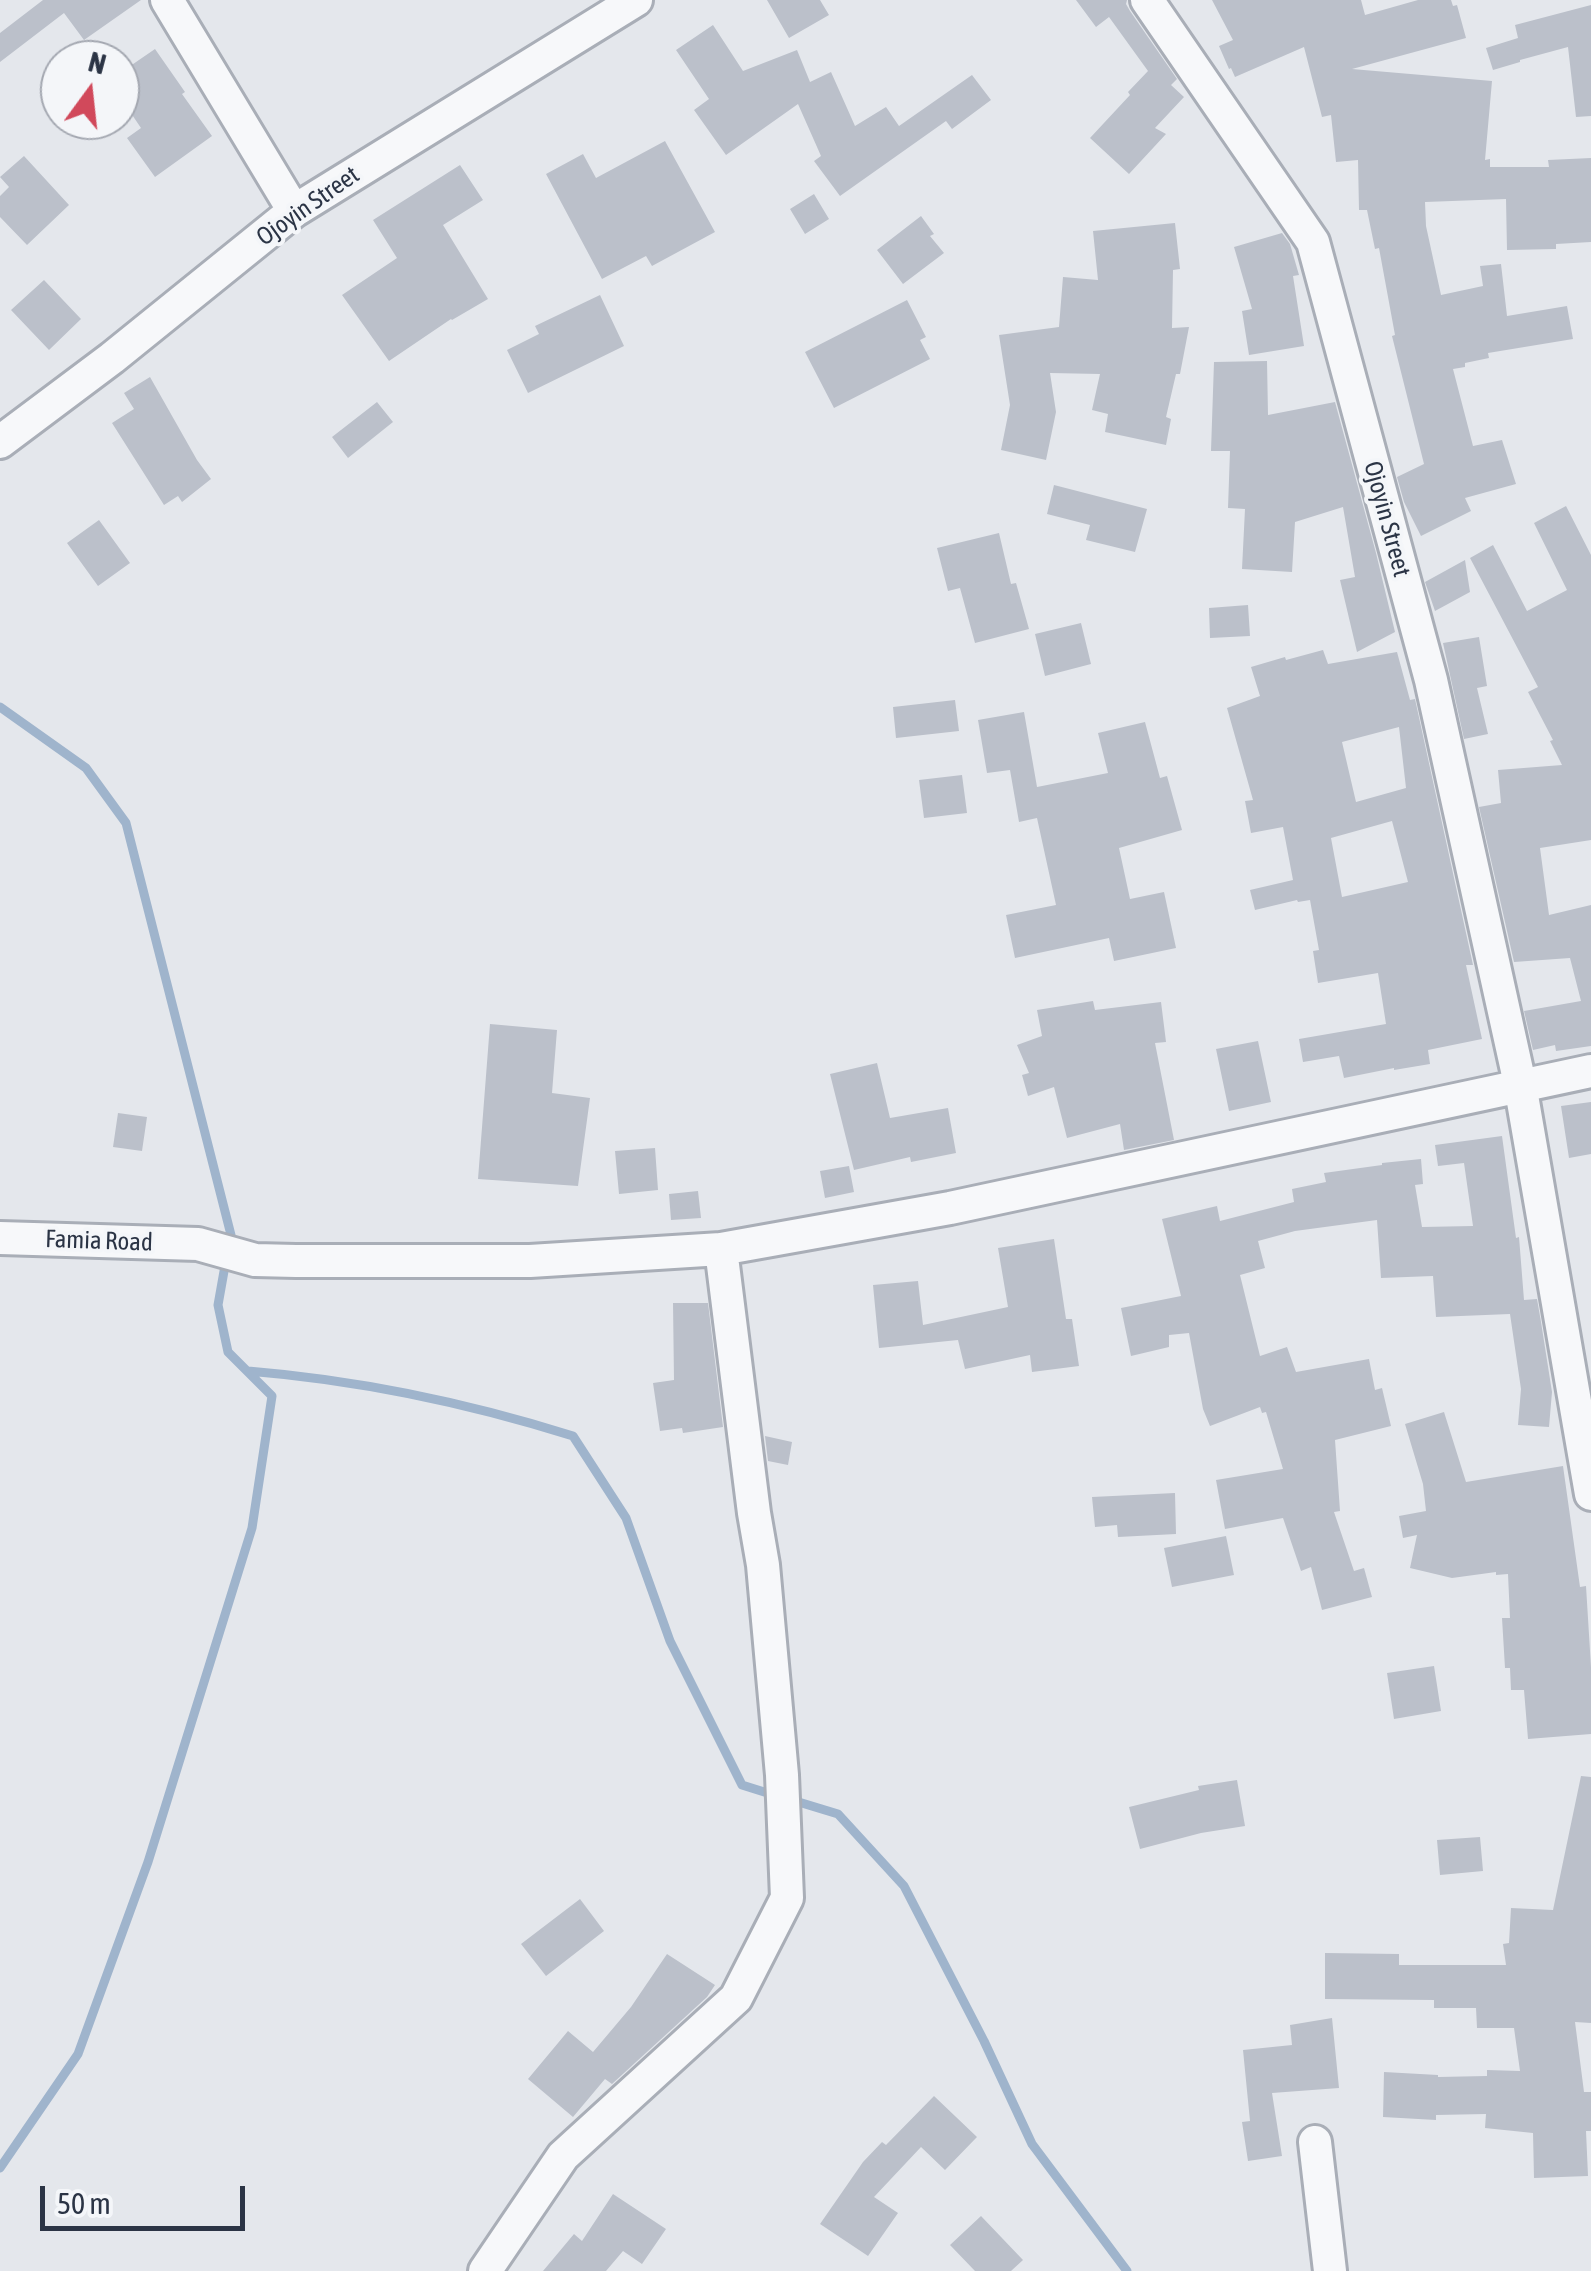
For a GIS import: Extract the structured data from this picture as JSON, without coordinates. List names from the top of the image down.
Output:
{
  "streets": {
    "street": ["Ojoyin Street", "Famia Road"]
  },
  "crossings": [
    ["Ojoyin Street", "Famia Road"]
  ],
  "scale_bar": "50 m",
  "north": "top"
}
